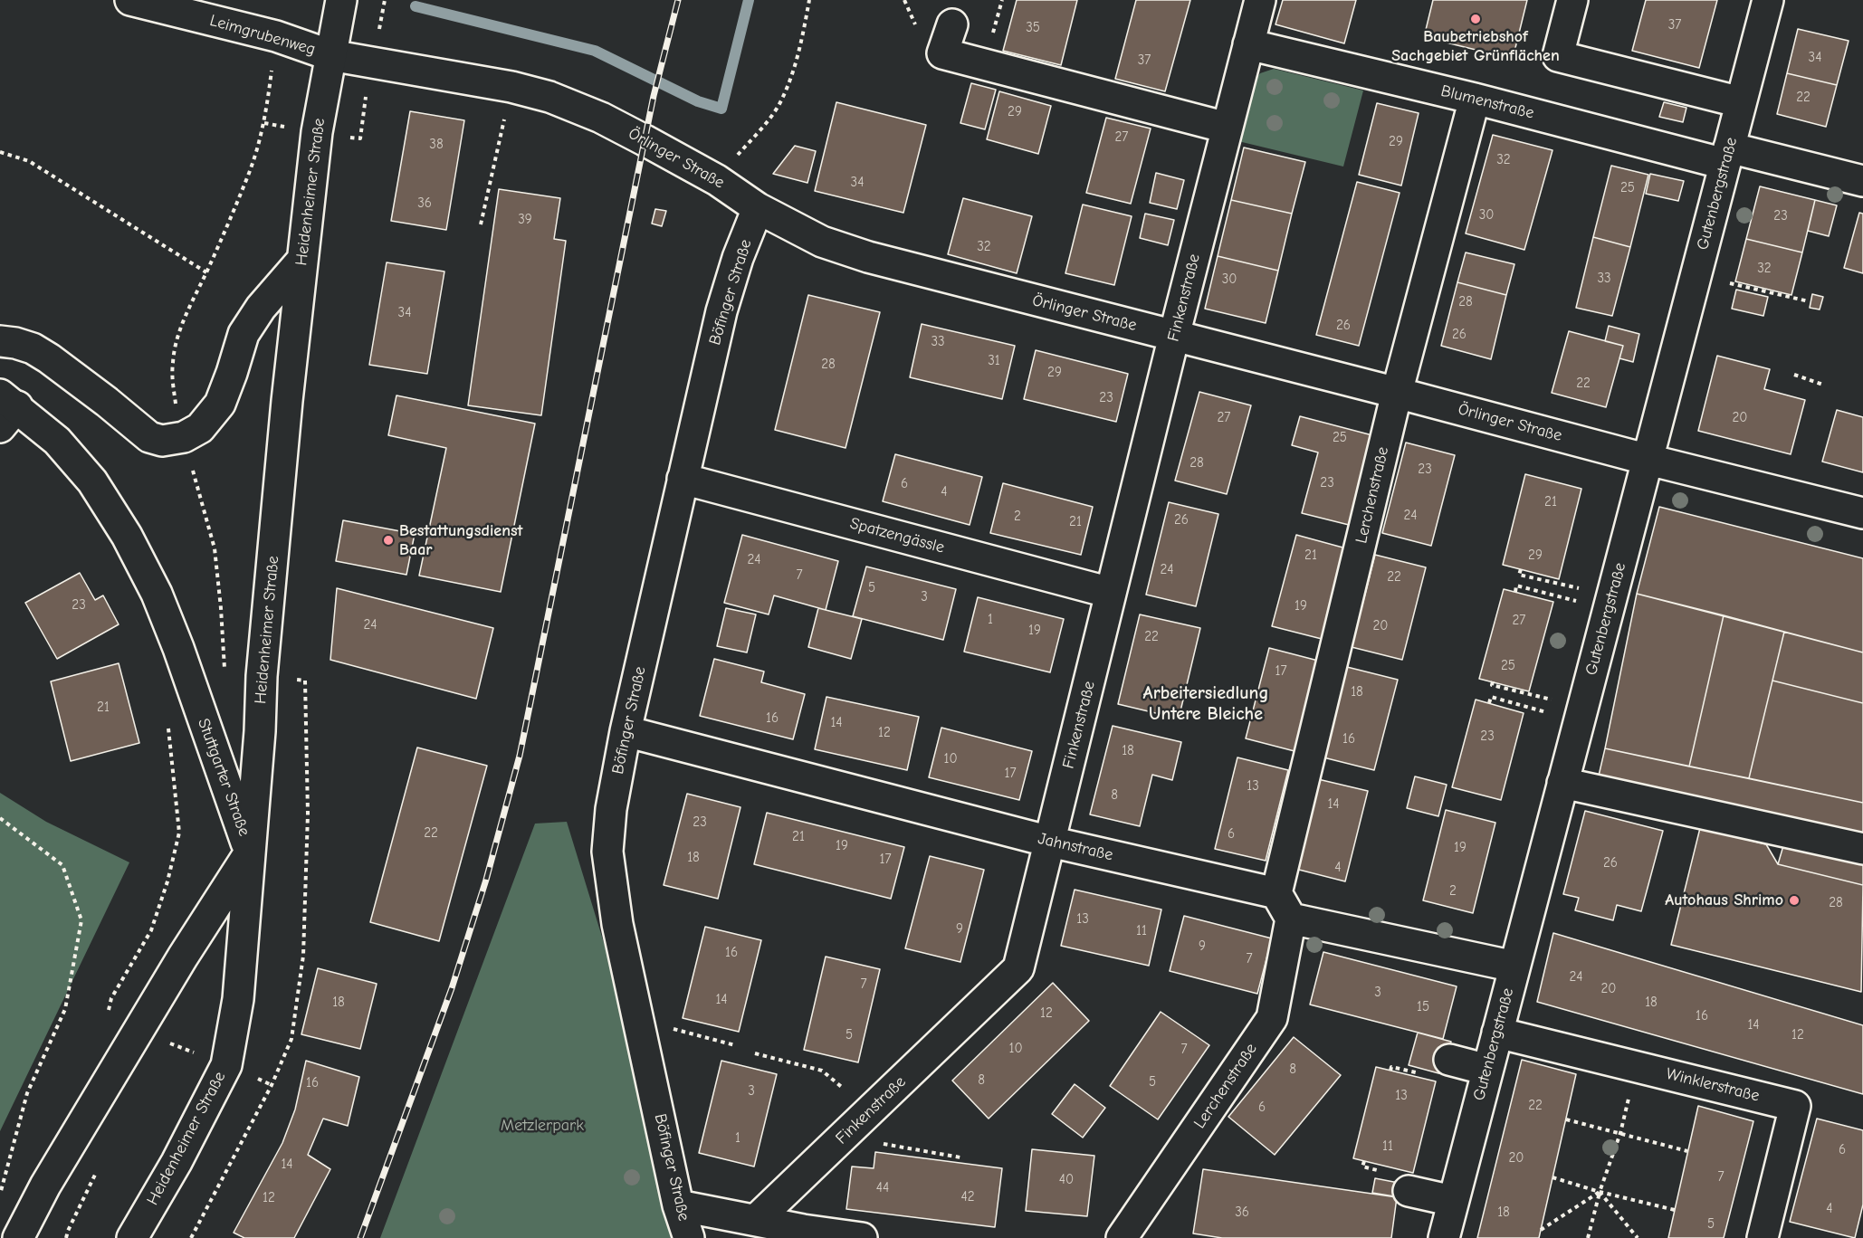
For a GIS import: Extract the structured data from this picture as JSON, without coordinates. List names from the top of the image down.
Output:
{
  "streets": {
    "street": [
      "Leimgrubenweg",
      "Blumenstraße",
      "Örlinger Straße",
      "Heidenheimer Straße",
      "Gutenbergstraße",
      "Böfinger Straße",
      "Finkenstraße",
      "Lerchenstraße",
      "Spatzengässle",
      "Stuttgarter Straße",
      "Jahnstraße",
      "Winklerstraße"
    ]
  },
  "crossings": [
    ["Leimgrubenweg", "Örlinger Straße"],
    ["Leimgrubenweg", "Heidenheimer Straße"],
    ["Blumenstraße", "Gutenbergstraße"],
    ["Blumenstraße", "Finkenstraße"],
    ["Blumenstraße", "Lerchenstraße"],
    ["Örlinger Straße", "Heidenheimer Straße"],
    ["Örlinger Straße", "Gutenbergstraße"],
    ["Örlinger Straße", "Böfinger Straße"],
    ["Örlinger Straße", "Finkenstraße"],
    ["Örlinger Straße", "Lerchenstraße"],
    ["Heidenheimer Straße", "Stuttgarter Straße"],
    ["Gutenbergstraße", "Winklerstraße"],
    ["Böfinger Straße", "Spatzengässle"],
    ["Böfinger Straße", "Jahnstraße"],
    ["Finkenstraße", "Spatzengässle"],
    ["Finkenstraße", "Jahnstraße"],
    ["Lerchenstraße", "Jahnstraße"]
  ],
  "districts": ["Arbeitersiedlung Untere Bleiche"],
  "parks": ["Metzlerpark"],
  "places": ["Baubetriebshof Sachgebiet Grünflächen", "Bestattungsdienst Baar", "Autohaus Shrimo"],
  "house_numbers": [
    "37",
    "35",
    "34",
    "37",
    "22",
    "29",
    "27",
    "29",
    "38",
    "32",
    "34",
    "25",
    "36",
    "30",
    "23",
    "39",
    "32",
    "32",
    "33",
    "30",
    "28",
    "34",
    "26",
    "26",
    "33",
    "31",
    "28",
    "29",
    "22",
    "23",
    "27",
    "20",
    "25",
    "28",
    "23",
    "23",
    "6",
    "4",
    "21",
    "24",
    "2",
    "26",
    "21",
    "21",
    "29",
    "24",
    "24",
    "7",
    "22",
    "5",
    "3",
    "23",
    "19",
    "1",
    "27",
    "24",
    "20",
    "19",
    "22",
    "25",
    "17",
    "18",
    "21",
    "16",
    "14",
    "12",
    "23",
    "16",
    "18",
    "10",
    "17",
    "13",
    "8",
    "14",
    "23",
    "22",
    "6",
    "21",
    "19",
    "19",
    "18",
    "17",
    "26",
    "4",
    "2",
    "28",
    "13",
    "9",
    "11",
    "9",
    "16",
    "7",
    "24",
    "7",
    "20",
    "3",
    "14",
    "18",
    "18",
    "15",
    "12",
    "16",
    "14",
    "5",
    "12",
    "10",
    "7",
    "8",
    "8",
    "5",
    "16",
    "3",
    "13",
    "22",
    "6",
    "1",
    "11",
    "6",
    "20",
    "14",
    "7",
    "40",
    "44",
    "42",
    "12",
    "4",
    "36",
    "18",
    "5"
  ]
}
